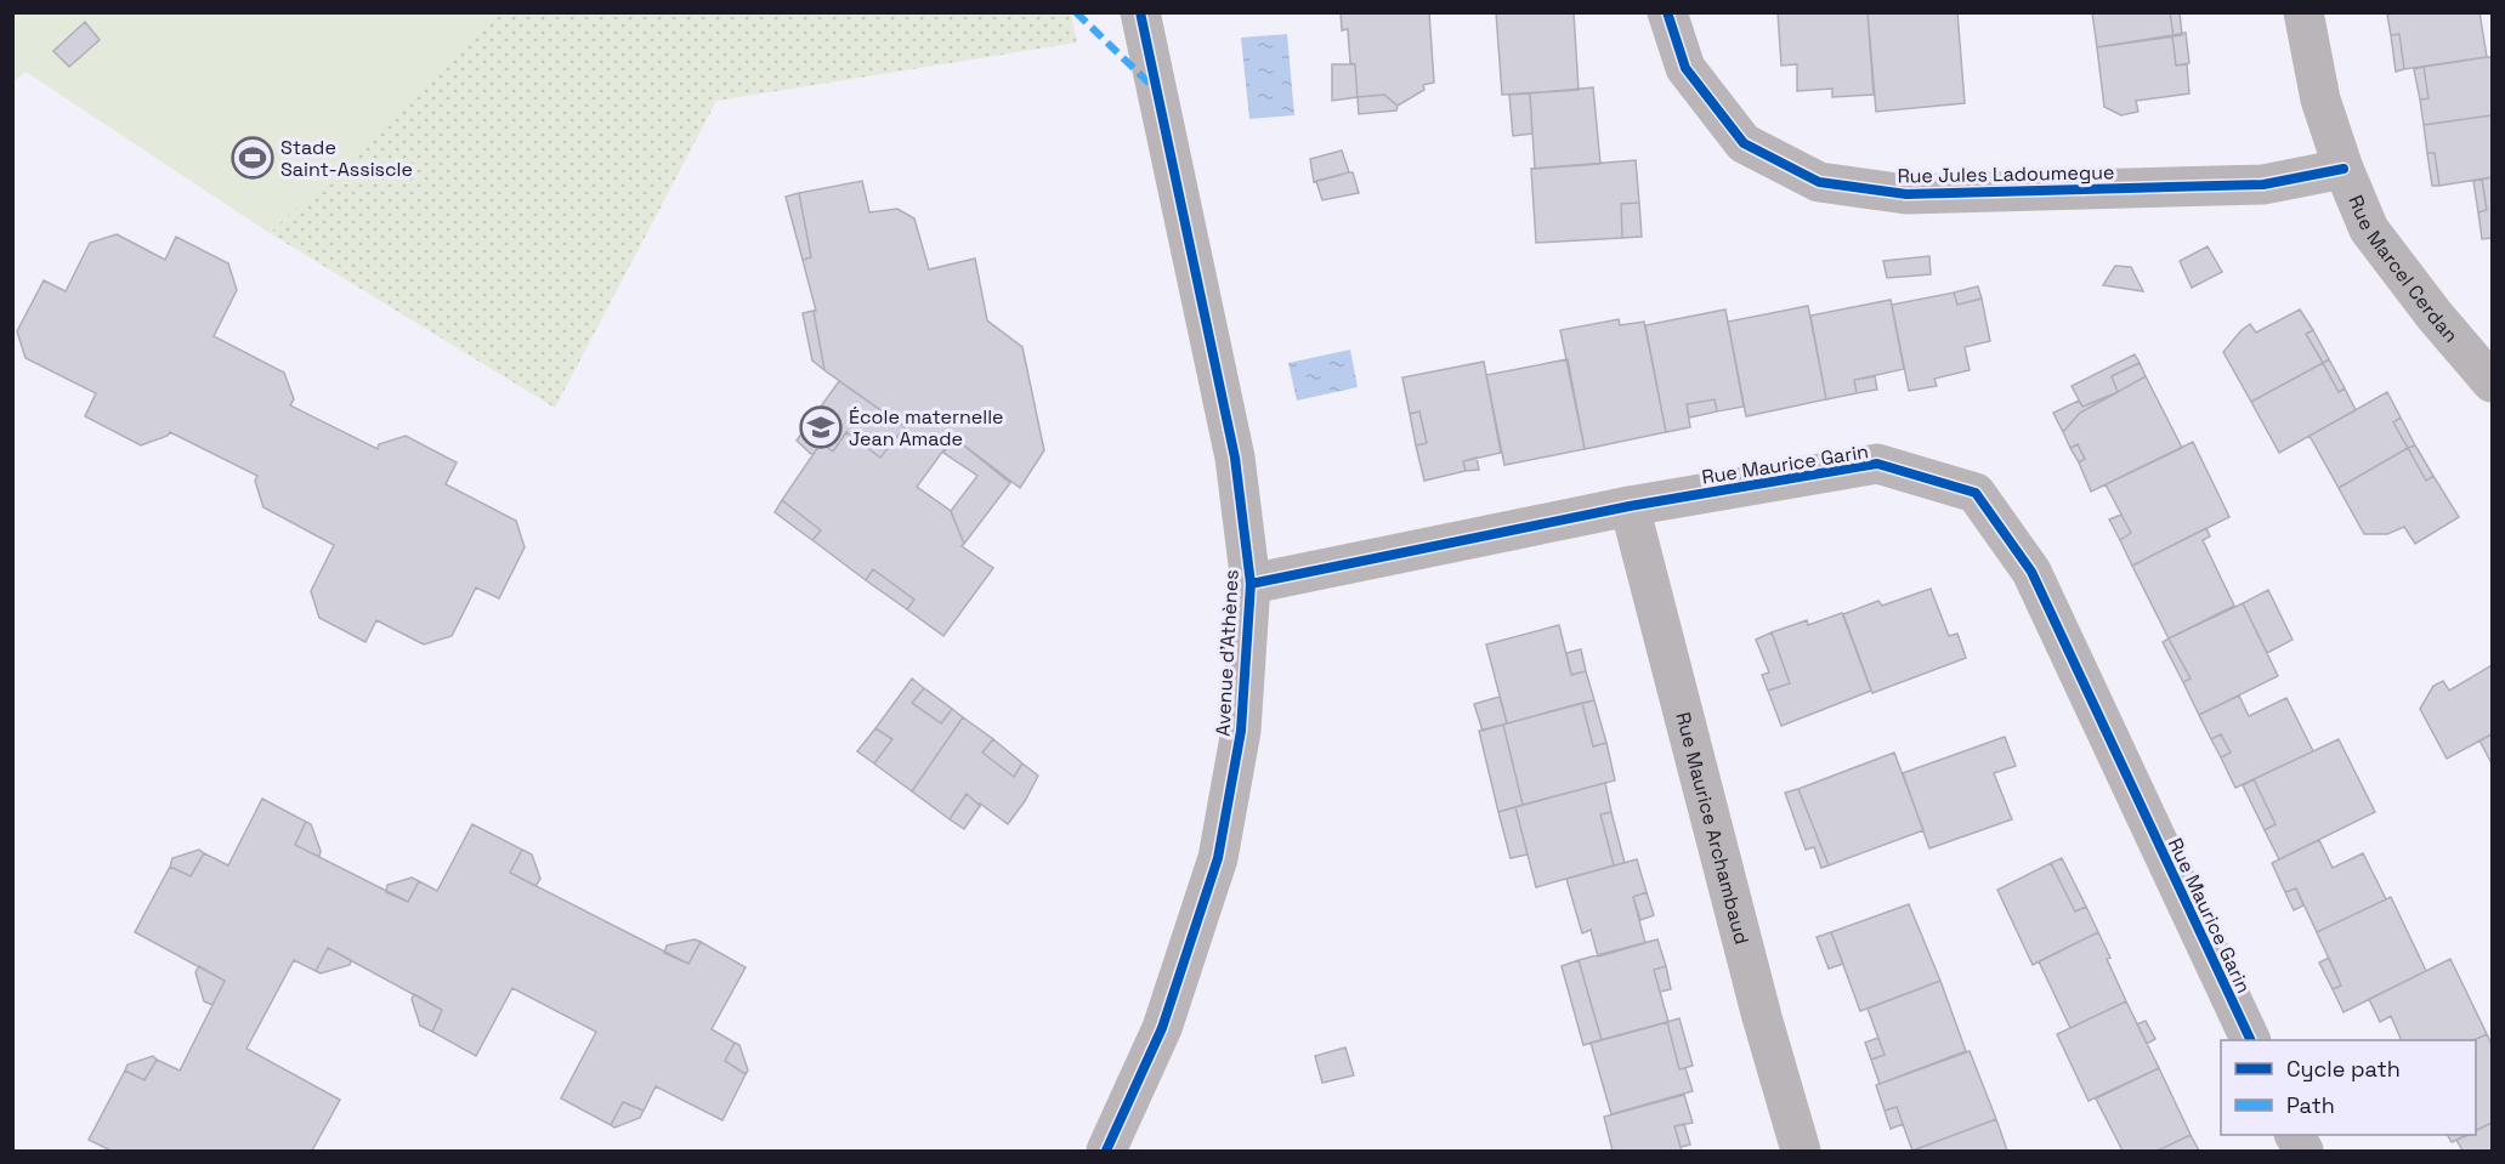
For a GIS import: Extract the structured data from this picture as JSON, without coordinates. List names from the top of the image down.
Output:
{
  "streets": {
    "street": [
      "Rue Jules Ladoumegue",
      "Rue Marcel Cerdan",
      "Rue Maurice Garin",
      "Avenue d'Athènes",
      "Rue Maurice Archambaud"
    ]
  },
  "crossings": [
    ["Rue Jules Ladoumegue", "Rue Marcel Cerdan"],
    ["Rue Maurice Garin", "Avenue d'Athènes"],
    ["Rue Maurice Garin", "Rue Maurice Archambaud"]
  ],
  "places": {
    "sports": ["Stade Saint-Assiscle"],
    "school or university": ["École maternelle Jean Amade"]
  },
  "legend": ["Cycle path", "Path"]
}
